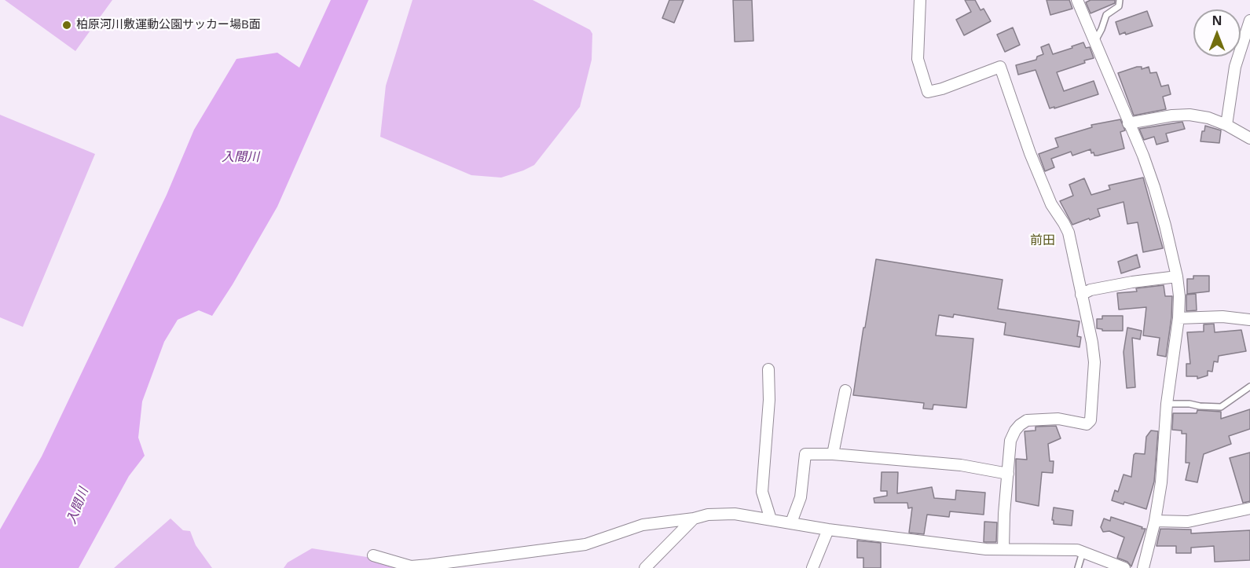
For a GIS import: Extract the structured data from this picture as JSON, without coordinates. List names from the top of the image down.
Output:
{
  "districts": ["前田"],
  "water": ["入間川"],
  "places": ["柏原河川敷運動公園サッカー場B面"],
  "north": "top"
}
